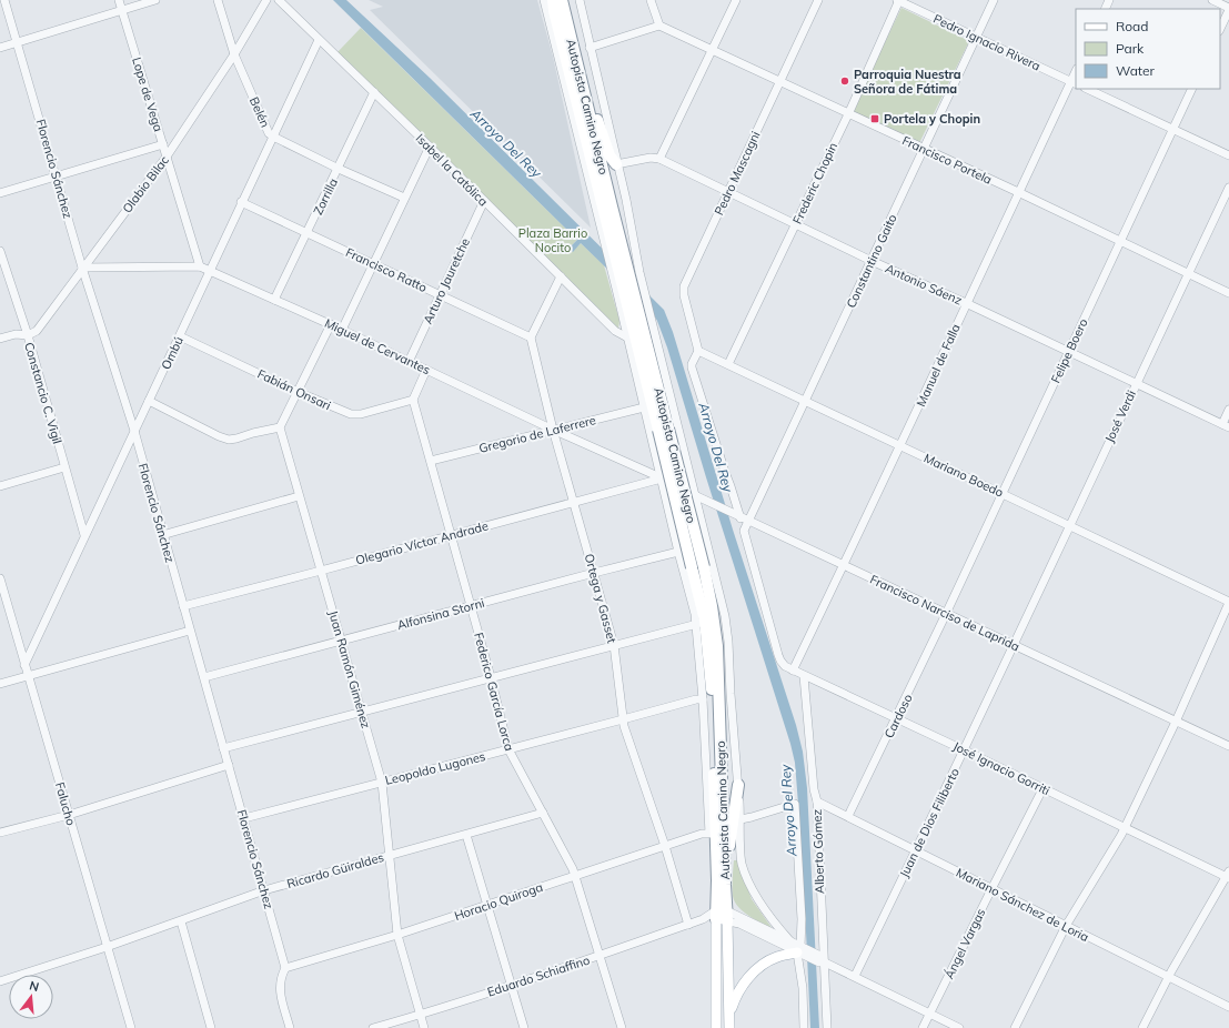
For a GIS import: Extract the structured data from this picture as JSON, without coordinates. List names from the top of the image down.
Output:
{
  "streets": {
    "highway": ["Autopista Camino Negro"],
    "street": [
      "Pedro Ignacio Rivera",
      "Lope de Vega",
      "Belén",
      "Francisco Portela",
      "Florencio Sánchez",
      "Isabel la Católica",
      "Pedro Mascagni",
      "Frederic Chopin",
      "Olabio Bilac",
      "Zorrilla",
      "Constantino Gaito",
      "Francisco Ratto",
      "Arturo Jauretche",
      "Antonio Sáenz",
      "Miguel de Cervantes",
      "Felipe Boero",
      "Ombú",
      "Manuel de Falla",
      "Fabián Onsari",
      "Constancio C. Vigil",
      "José Verdi",
      "Gregorio de Laferrere",
      "Mariano Boedo",
      "Olegario Víctor Andrade",
      "Ortega y Gasset",
      "Francisco Narciso de Laprida",
      "Alfonsina Storni",
      "Juan Ramón Giménez",
      "Federico García Lorca",
      "Cardoso",
      "Leopoldo Lugones",
      "José Ignacio Gorriti",
      "Falucho",
      "Juan de Dios Filiberto",
      "Alberto Gómez",
      "Ricardo Güiraldes",
      "Horacio Quiroga",
      "Mariano Sánchez de Loria",
      "Ángel Vargas",
      "Eduardo Schiaffino"
    ]
  },
  "crossings": [
    ["Pedro Ignacio Rivera", "Frederic Chopin"],
    ["Pedro Ignacio Rivera", "Constantino Gaito"],
    ["Pedro Ignacio Rivera", "Manuel de Falla"],
    ["Lope de Vega", "Olabio Bilac"],
    ["Lope de Vega", "Miguel de Cervantes"],
    ["Autopista Camino Negro", "Eduardo Schiaffino"],
    ["Belén", "Olabio Bilac"],
    ["Belén", "Zorrilla"],
    ["Belén", "Ombú"],
    ["Francisco Portela", "Pedro Mascagni"],
    ["Francisco Portela", "Frederic Chopin"],
    ["Francisco Portela", "Constantino Gaito"],
    ["Francisco Portela", "Felipe Boero"],
    ["Francisco Portela", "Manuel de Falla"],
    ["Francisco Portela", "José Verdi"],
    ["Florencio Sánchez", "Olabio Bilac"],
    ["Florencio Sánchez", "Miguel de Cervantes"],
    ["Florencio Sánchez", "Ombú"],
    ["Florencio Sánchez", "Olegario Víctor Andrade"],
    ["Florencio Sánchez", "Alfonsina Storni"],
    ["Florencio Sánchez", "Leopoldo Lugones"],
    ["Florencio Sánchez", "Ricardo Güiraldes"],
    ["Florencio Sánchez", "Horacio Quiroga"],
    ["Isabel la Católica", "Zorrilla"],
    ["Isabel la Católica", "Arturo Jauretche"],
    ["Isabel la Católica", "Ombú"],
    ["Pedro Mascagni", "Antonio Sáenz"],
    ["Pedro Mascagni", "Mariano Boedo"],
    ["Frederic Chopin", "Antonio Sáenz"],
    ["Frederic Chopin", "Mariano Boedo"],
    ["Olabio Bilac", "Miguel de Cervantes"],
    ["Olabio Bilac", "Constancio C. Vigil"],
    ["Zorrilla", "Francisco Ratto"],
    ["Zorrilla", "Miguel de Cervantes"],
    ["Constantino Gaito", "Antonio Sáenz"],
    ["Constantino Gaito", "Mariano Boedo"],
    ["Constantino Gaito", "Francisco Narciso de Laprida"],
    ["Constantino Gaito", "José Ignacio Gorriti"],
    ["Francisco Ratto", "Arturo Jauretche"],
    ["Francisco Ratto", "Ombú"],
    ["Francisco Ratto", "Ortega y Gasset"],
    ["Arturo Jauretche", "Miguel de Cervantes"],
    ["Antonio Sáenz", "Felipe Boero"],
    ["Antonio Sáenz", "Manuel de Falla"],
    ["Antonio Sáenz", "José Verdi"],
    ["Miguel de Cervantes", "Ombú"],
    ["Miguel de Cervantes", "Gregorio de Laferrere"],
    ["Miguel de Cervantes", "Olegario Víctor Andrade"],
    ["Miguel de Cervantes", "Ortega y Gasset"],
    ["Miguel de Cervantes", "Francisco Narciso de Laprida"],
    ["Felipe Boero", "Mariano Boedo"],
    ["Felipe Boero", "Francisco Narciso de Laprida"],
    ["Felipe Boero", "Cardoso"],
    ["Ombú", "Fabián Onsari"],
    ["Ombú", "Constancio C. Vigil"],
    ["Ombú", "Falucho"],
    ["Manuel de Falla", "Mariano Boedo"],
    ["Manuel de Falla", "Francisco Narciso de Laprida"],
    ["Fabián Onsari", "Federico García Lorca"],
    ["José Verdi", "Mariano Boedo"],
    ["José Verdi", "Francisco Narciso de Laprida"],
    ["José Verdi", "Juan de Dios Filiberto"],
    ["Gregorio de Laferrere", "Ortega y Gasset"],
    ["Gregorio de Laferrere", "Federico García Lorca"],
    ["Olegario Víctor Andrade", "Ortega y Gasset"],
    ["Olegario Víctor Andrade", "Francisco Narciso de Laprida"],
    ["Olegario Víctor Andrade", "Juan Ramón Giménez"],
    ["Olegario Víctor Andrade", "Federico García Lorca"],
    ["Ortega y Gasset", "Alfonsina Storni"],
    ["Ortega y Gasset", "Leopoldo Lugones"],
    ["Ortega y Gasset", "Horacio Quiroga"],
    ["Ortega y Gasset", "Eduardo Schiaffino"],
    ["Francisco Narciso de Laprida", "Cardoso"],
    ["Francisco Narciso de Laprida", "Juan de Dios Filiberto"],
    ["Alfonsina Storni", "Juan Ramón Giménez"],
    ["Alfonsina Storni", "Federico García Lorca"],
    ["Juan Ramón Giménez", "Leopoldo Lugones"],
    ["Juan Ramón Giménez", "Ricardo Güiraldes"],
    ["Juan Ramón Giménez", "Horacio Quiroga"],
    ["Juan Ramón Giménez", "Eduardo Schiaffino"],
    ["Federico García Lorca", "Leopoldo Lugones"],
    ["Federico García Lorca", "Ricardo Güiraldes"],
    ["Federico García Lorca", "Horacio Quiroga"],
    ["Federico García Lorca", "Eduardo Schiaffino"],
    ["Cardoso", "José Ignacio Gorriti"],
    ["Cardoso", "Mariano Sánchez de Loria"],
    ["José Ignacio Gorriti", "Juan de Dios Filiberto"],
    ["José Ignacio Gorriti", "Alberto Gómez"],
    ["José Ignacio Gorriti", "Ángel Vargas"],
    ["Falucho", "Ricardo Güiraldes"],
    ["Juan de Dios Filiberto", "Mariano Sánchez de Loria"],
    ["Alberto Gómez", "Mariano Sánchez de Loria"],
    ["Mariano Sánchez de Loria", "Ángel Vargas"]
  ],
  "water": ["Arroyo Del Rey"],
  "parks": ["Plaza Barrio Nocito"],
  "places": {
    "other": ["Parroquia Nuestra Señora de Fátima"],
    "transit": ["Portela y Chopin"]
  },
  "legend": ["Road", "Park", "Water"],
  "north": "top"
}
